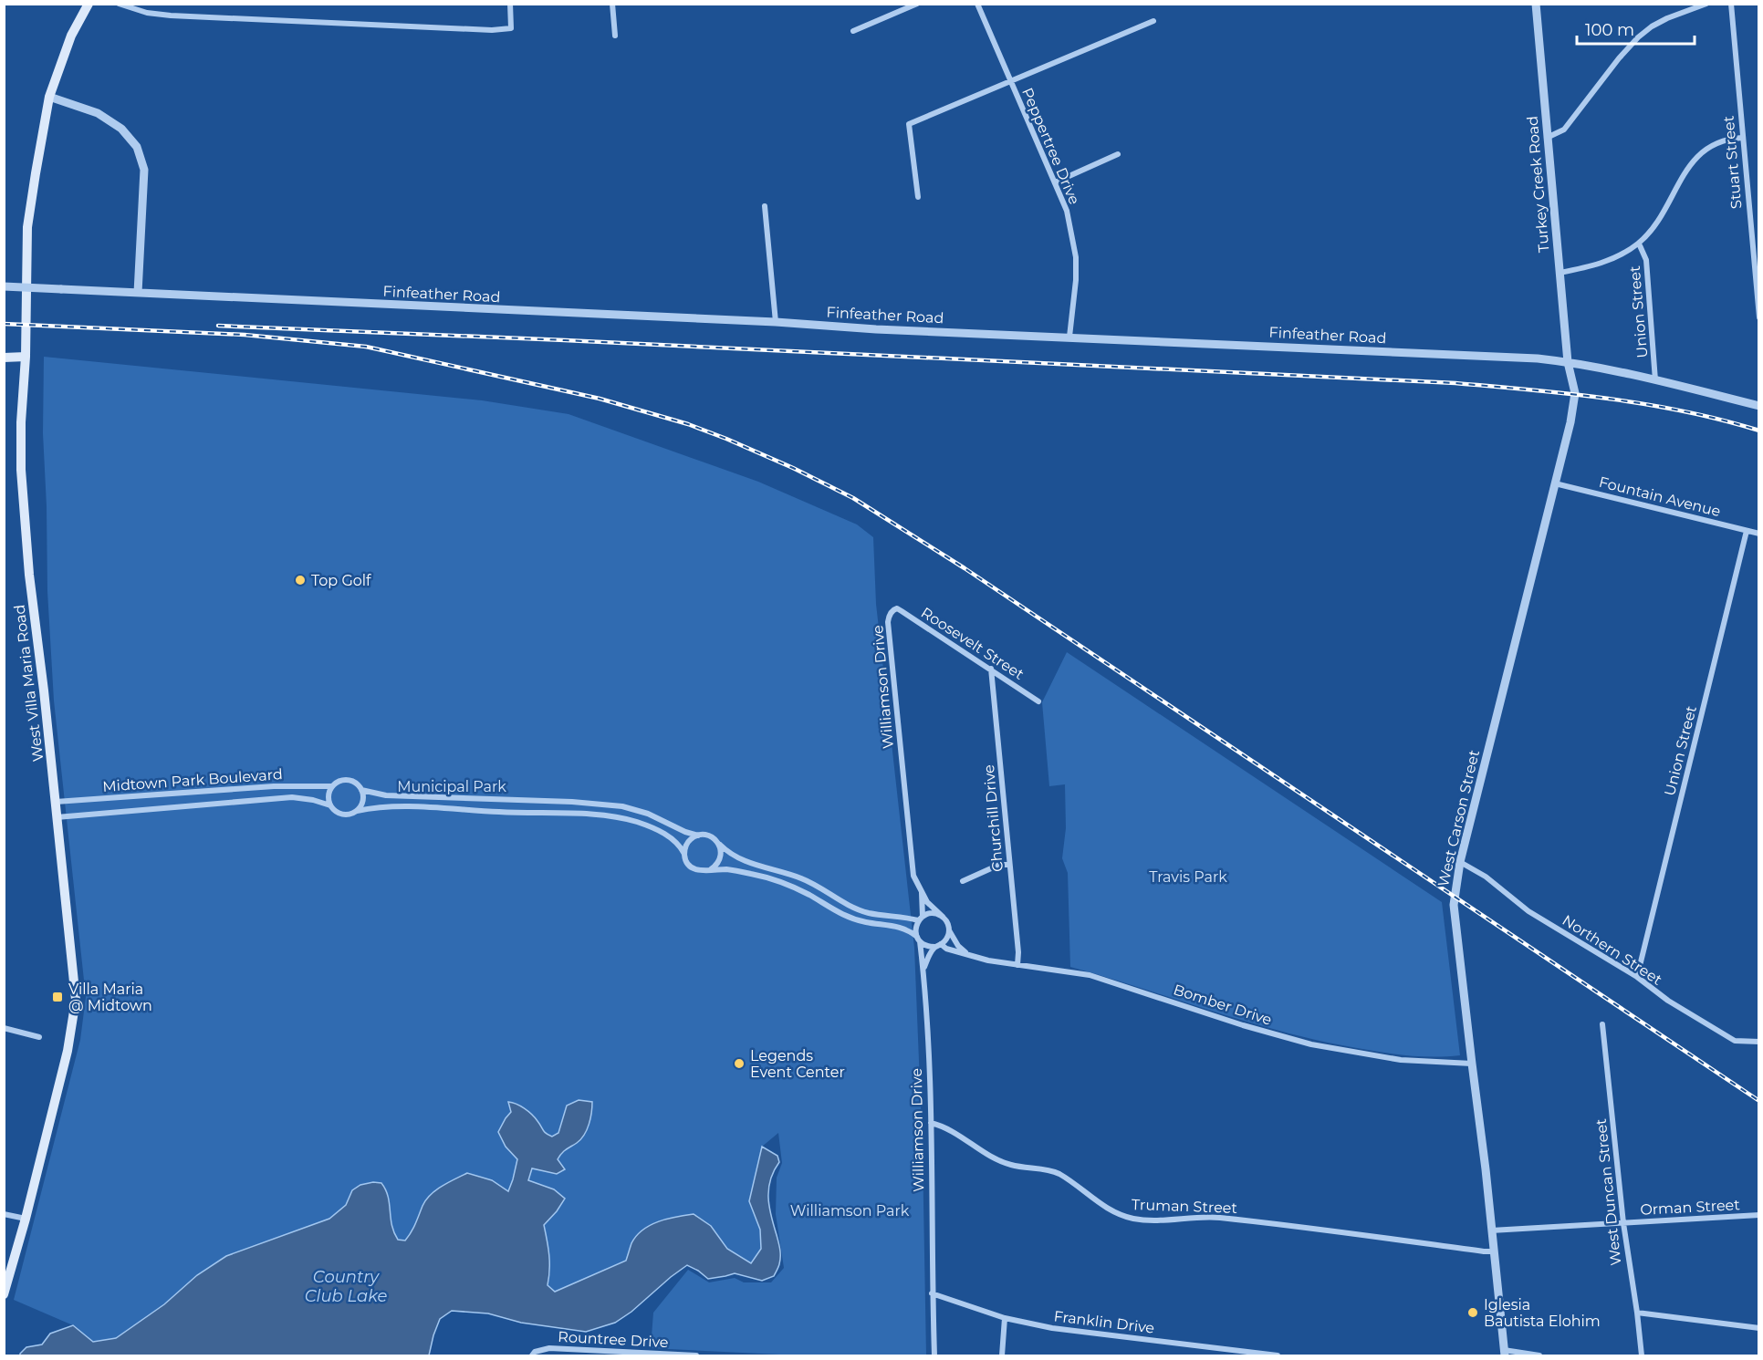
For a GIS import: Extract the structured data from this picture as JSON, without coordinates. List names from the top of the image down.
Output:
{
  "streets": {
    "main road": ["West Villa Maria Road"],
    "street": [
      "Peppertree Drive",
      "Stuart Street",
      "Turkey Creek Road",
      "Finfeather Road",
      "Union Street",
      "Fountain Avenue",
      "Roosevelt Street",
      "Williamson Drive",
      "Midtown Park Boulevard",
      "Churchill Drive",
      "West Carson Street",
      "Northern Street",
      "Bomber Drive",
      "West Duncan Street",
      "Truman Street",
      "Orman Street",
      "Franklin Drive",
      "Rountree Drive"
    ]
  },
  "crossings": [
    ["Peppertree Drive", "Finfeather Road"],
    ["Turkey Creek Road", "Finfeather Road"],
    ["Turkey Creek Road", "West Carson Street"],
    ["Finfeather Road", "Union Street"],
    ["Finfeather Road", "West Carson Street"],
    ["Union Street", "Fountain Avenue"],
    ["Union Street", "Northern Street"],
    ["Fountain Avenue", "West Carson Street"],
    ["Roosevelt Street", "Williamson Drive"],
    ["Roosevelt Street", "Churchill Drive"],
    ["West Villa Maria Road", "Midtown Park Boulevard"],
    ["Williamson Drive", "Bomber Drive"],
    ["Williamson Drive", "Truman Street"],
    ["Williamson Drive", "Franklin Drive"],
    ["Churchill Drive", "Bomber Drive"],
    ["West Carson Street", "Northern Street"],
    ["West Carson Street", "Bomber Drive"],
    ["West Carson Street", "Truman Street"],
    ["West Carson Street", "Orman Street"],
    ["West Duncan Street", "Orman Street"]
  ],
  "water": ["Country Club Lake"],
  "parks": ["Municipal Park", "Travis Park", "Williamson Park"],
  "places": {
    "other": ["Top Golf", "Legends Event Center", "Iglesia Bautista Elohim"],
    "transit": ["Villa Maria @ Midtown"]
  },
  "scale_bar": "100 m"
}
